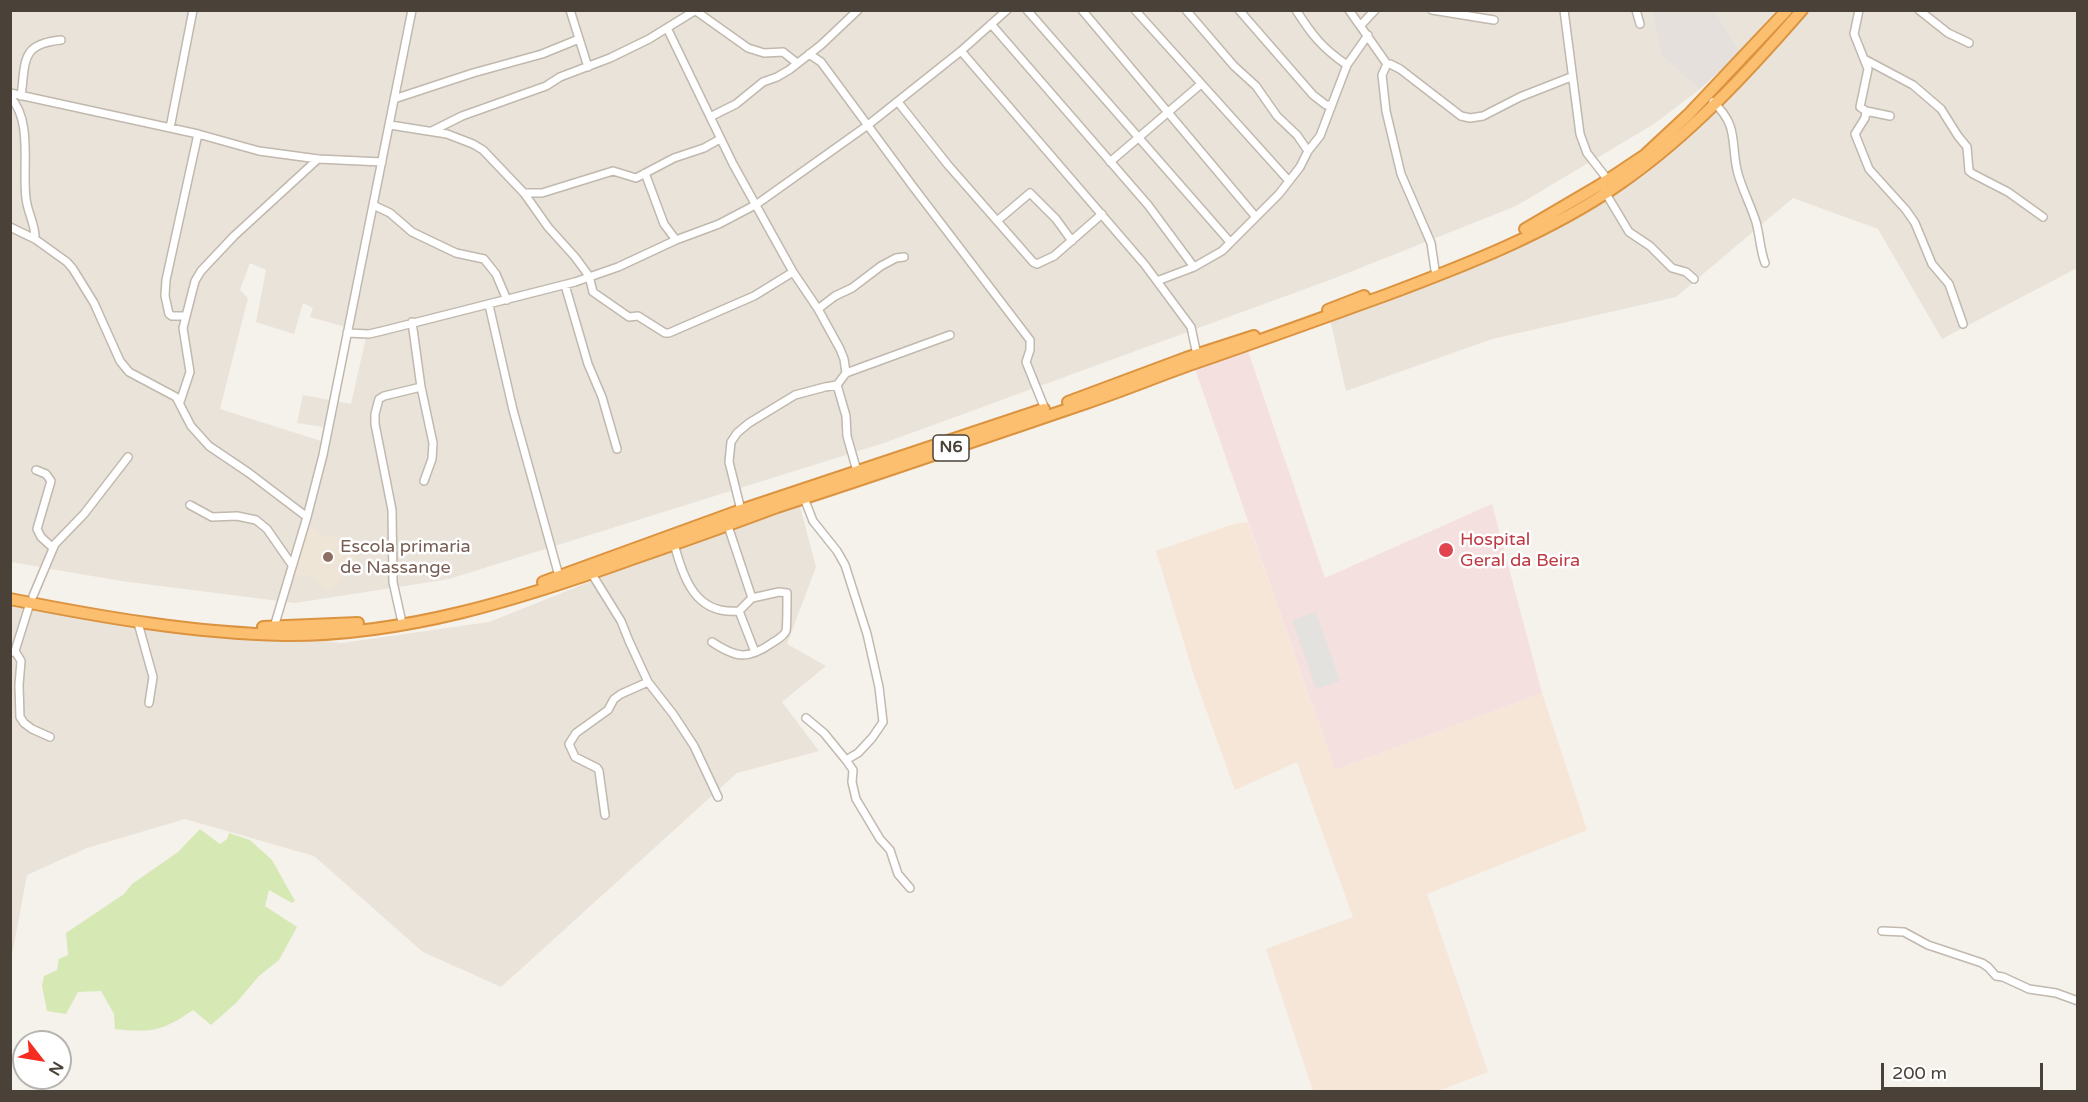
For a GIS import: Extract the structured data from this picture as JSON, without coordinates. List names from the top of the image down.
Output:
{
  "streets": {
    "highway": ["N6"]
  },
  "places": ["Hospital Geral da Beira", "Escola primaria de Nassange"],
  "scale_bar": "200 m",
  "north": "bottom right"
}
